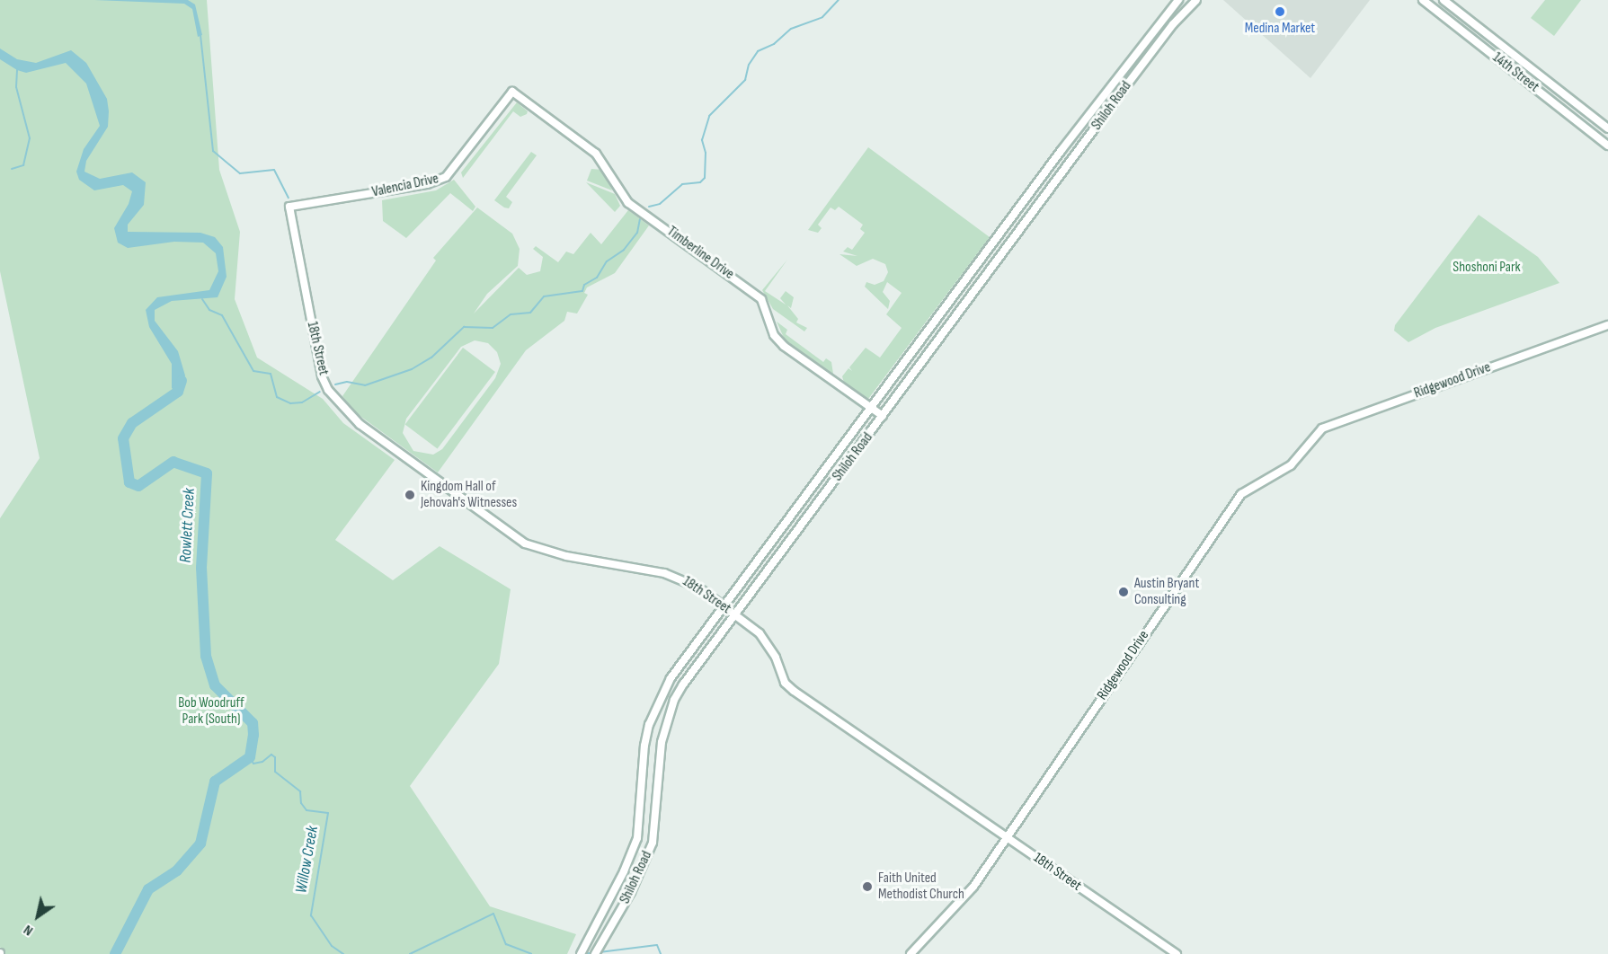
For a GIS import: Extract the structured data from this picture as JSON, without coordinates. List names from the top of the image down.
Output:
{
  "streets": {
    "street": [
      "14th Street",
      "Shiloh Road",
      "Valencia Drive",
      "Timberline Drive",
      "18th Street",
      "Ridgewood Drive"
    ]
  },
  "crossings": [
    ["Shiloh Road", "Timberline Drive"],
    ["Shiloh Road", "18th Street"],
    ["Valencia Drive", "Timberline Drive"],
    ["Valencia Drive", "18th Street"],
    ["18th Street", "Ridgewood Drive"]
  ],
  "water": ["Rowlett Creek", "Willow Creek"],
  "parks": ["Shoshoni Park", "Bob Woodruff Park (South)"],
  "places": [
    "Medina Market",
    "Kingdom Hall of Jehovah's Witnesses",
    "Austin Bryant Consulting",
    "Faith United Methodist Church"
  ],
  "north": "bottom left"
}
